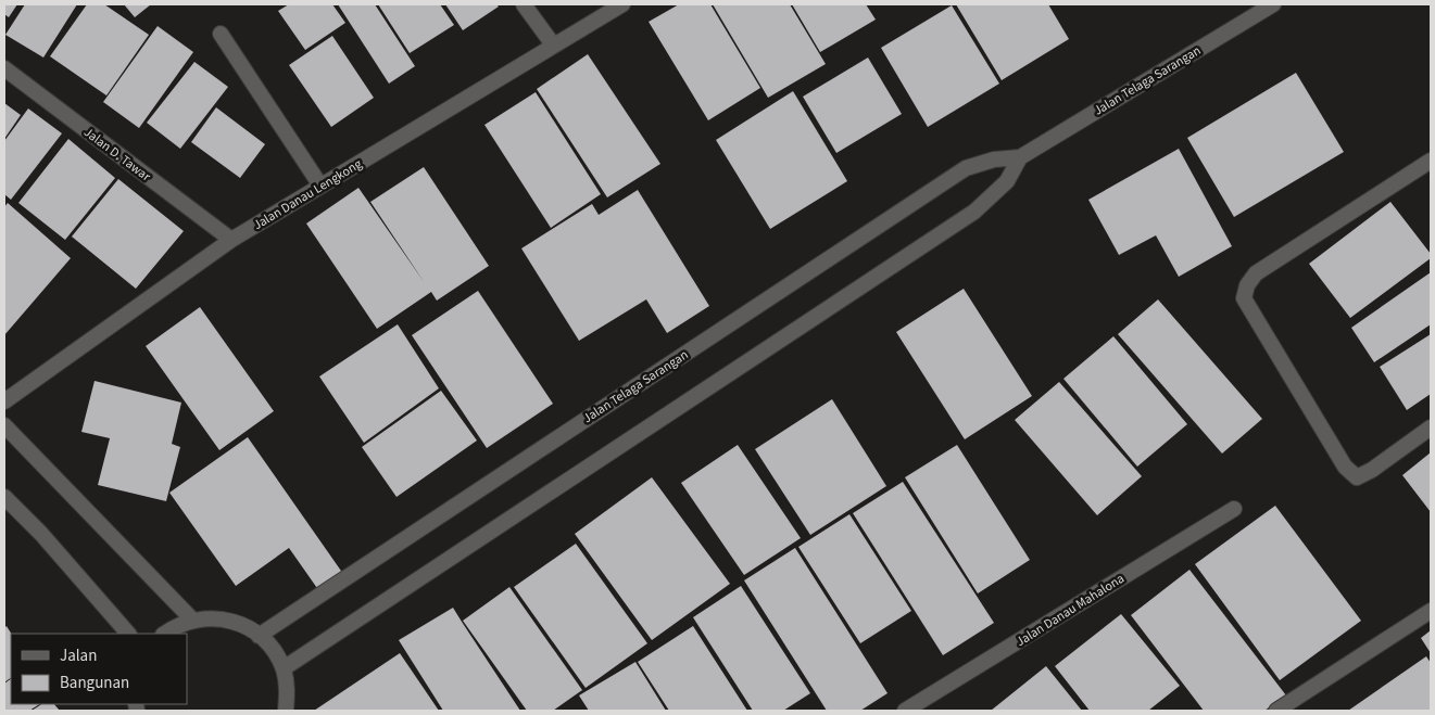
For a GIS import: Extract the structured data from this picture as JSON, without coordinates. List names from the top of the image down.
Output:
{
  "streets": {
    "street": [
      "Jalan Telaga Sarangan",
      "Jalan D. Tawar",
      "Jalan Danau Lengkong",
      "Jalan Danau Mahalona"
    ]
  },
  "crossings": [
    ["Jalan D. Tawar", "Jalan Danau Lengkong"]
  ],
  "legend": ["Jalan", "Bangunan"]
}
